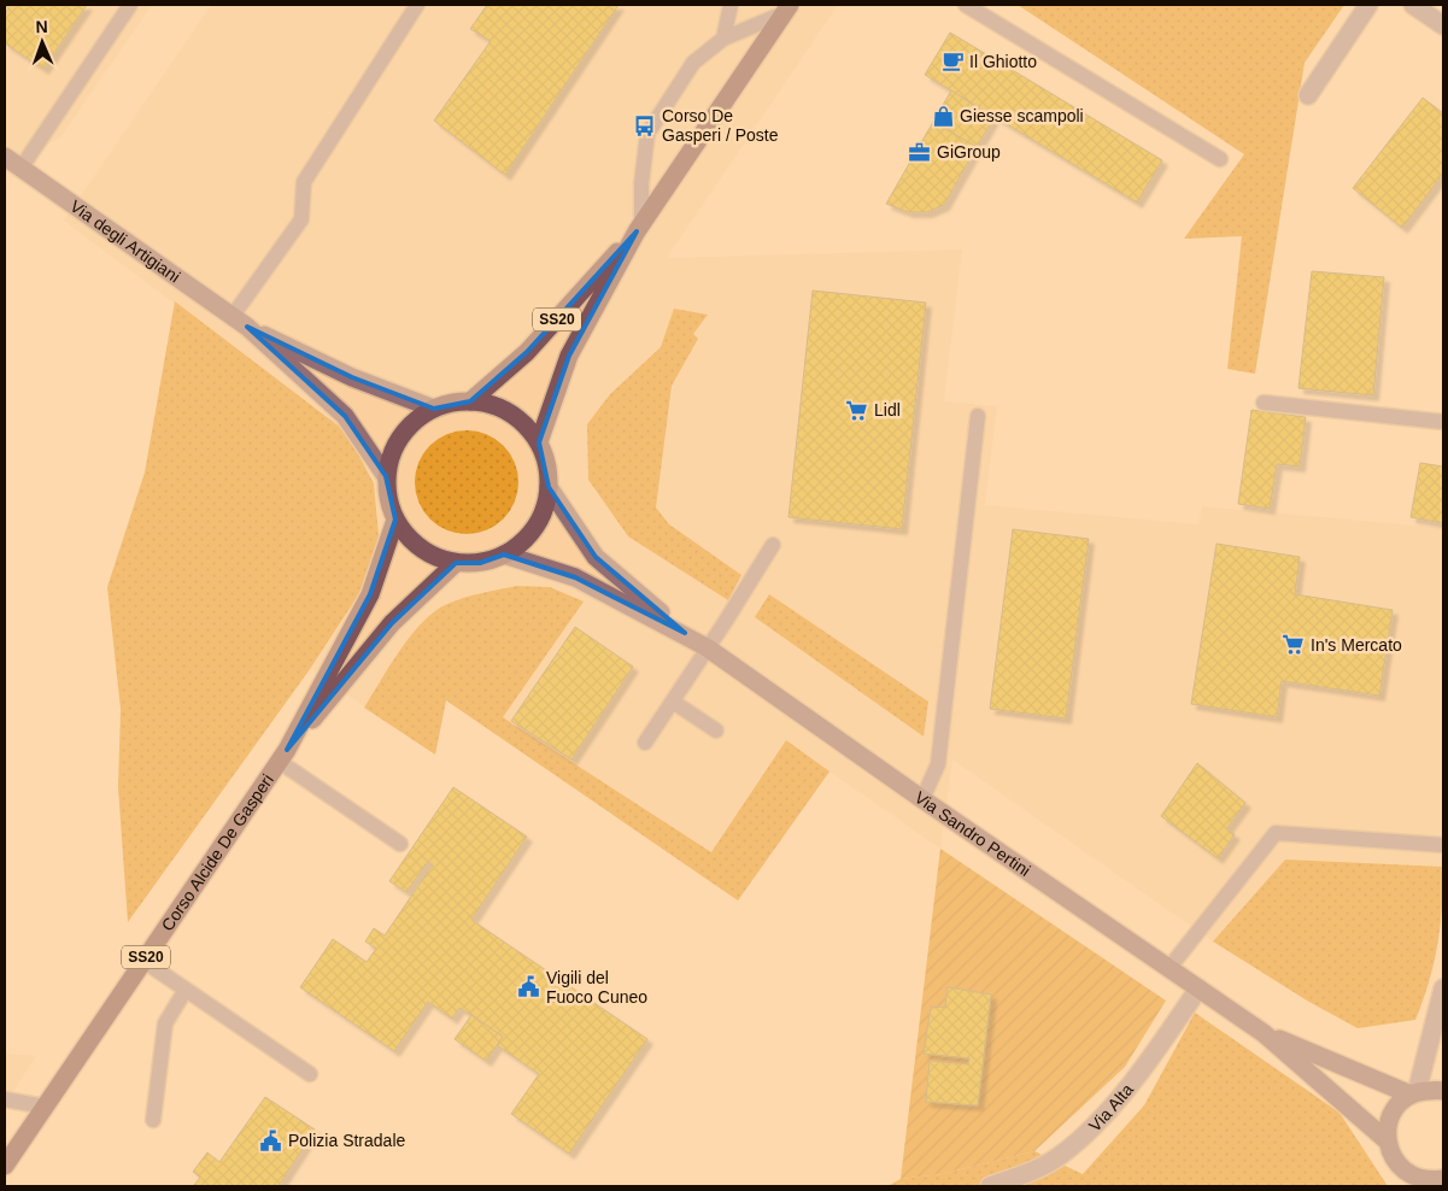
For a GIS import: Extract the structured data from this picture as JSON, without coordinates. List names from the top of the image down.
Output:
{
  "streets": {
    "main road": ["SS20", "Corso Alcide De Gasperi"],
    "street": ["Via degli Artigiani", "Via Sandro Pertini", "Via Alta"]
  },
  "crossings": [
    ["Via degli Artigiani", "SS20"],
    ["Via degli Artigiani", "Via Sandro Pertini"],
    ["Via degli Artigiani", "Corso Alcide De Gasperi"],
    ["SS20", "Via Sandro Pertini"],
    ["SS20", "Corso Alcide De Gasperi"],
    ["Via Sandro Pertini", "Corso Alcide De Gasperi"],
    ["Via Sandro Pertini", "Via Alta"]
  ],
  "places": {
    "cafe": ["Il Ghiotto"],
    "shop": ["Giesse scampoli"],
    "bus stop": ["Corso De Gasperi / Poste"],
    "office": ["GiGroup"],
    "supermarket": ["Lidl", "In's Mercato"],
    "public building": ["Vigili del Fuoco Cuneo", "Polizia Stradale"]
  },
  "north": "top"
}
